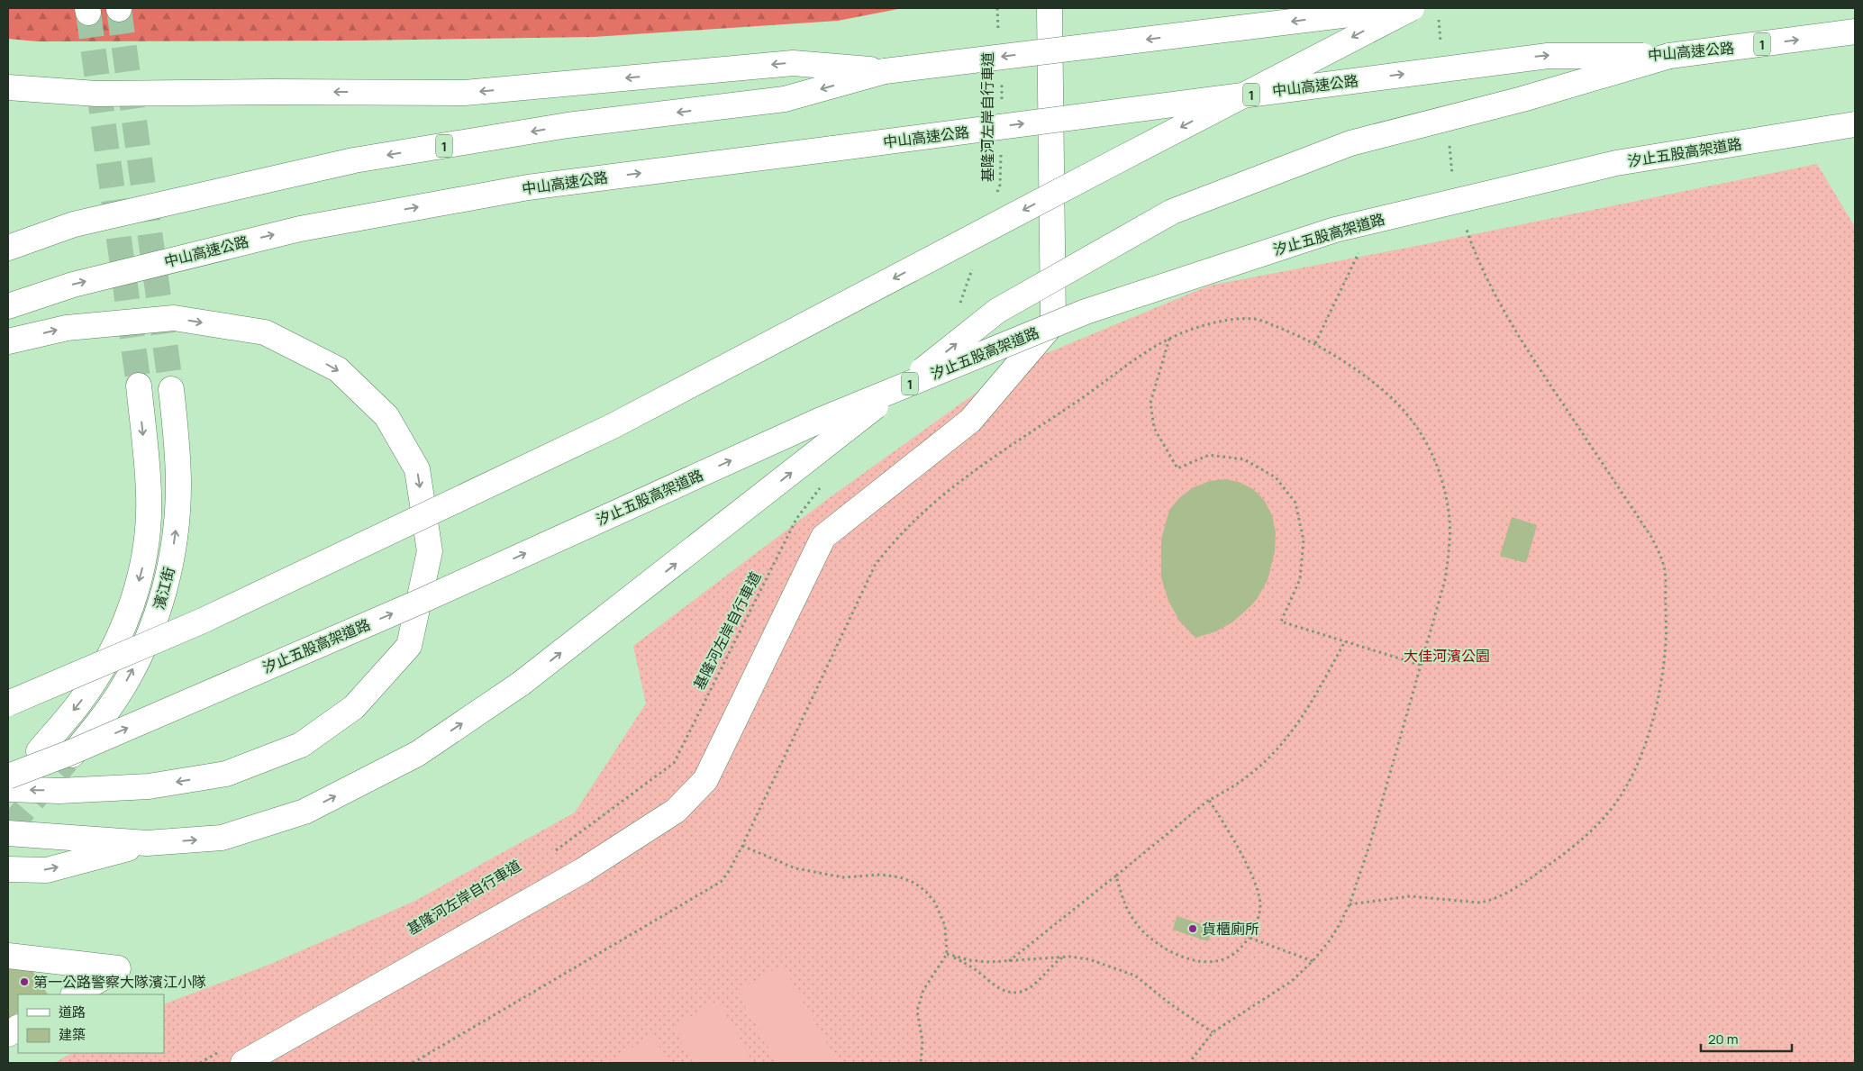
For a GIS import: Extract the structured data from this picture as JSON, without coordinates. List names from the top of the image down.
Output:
{
  "streets": {
    "main road": [
      "1",
      "中山高速公路",
      "汐止五股高架道路",
      "濱江街"
    ],
    "path": ["基隆河左岸自行車道"]
  },
  "parks": ["大佳河濱公園"],
  "places": ["貨櫃廁所", "第一公路警察大隊濱江小隊"],
  "legend": ["道路", "建築"],
  "scale_bar": "20 m"
}
